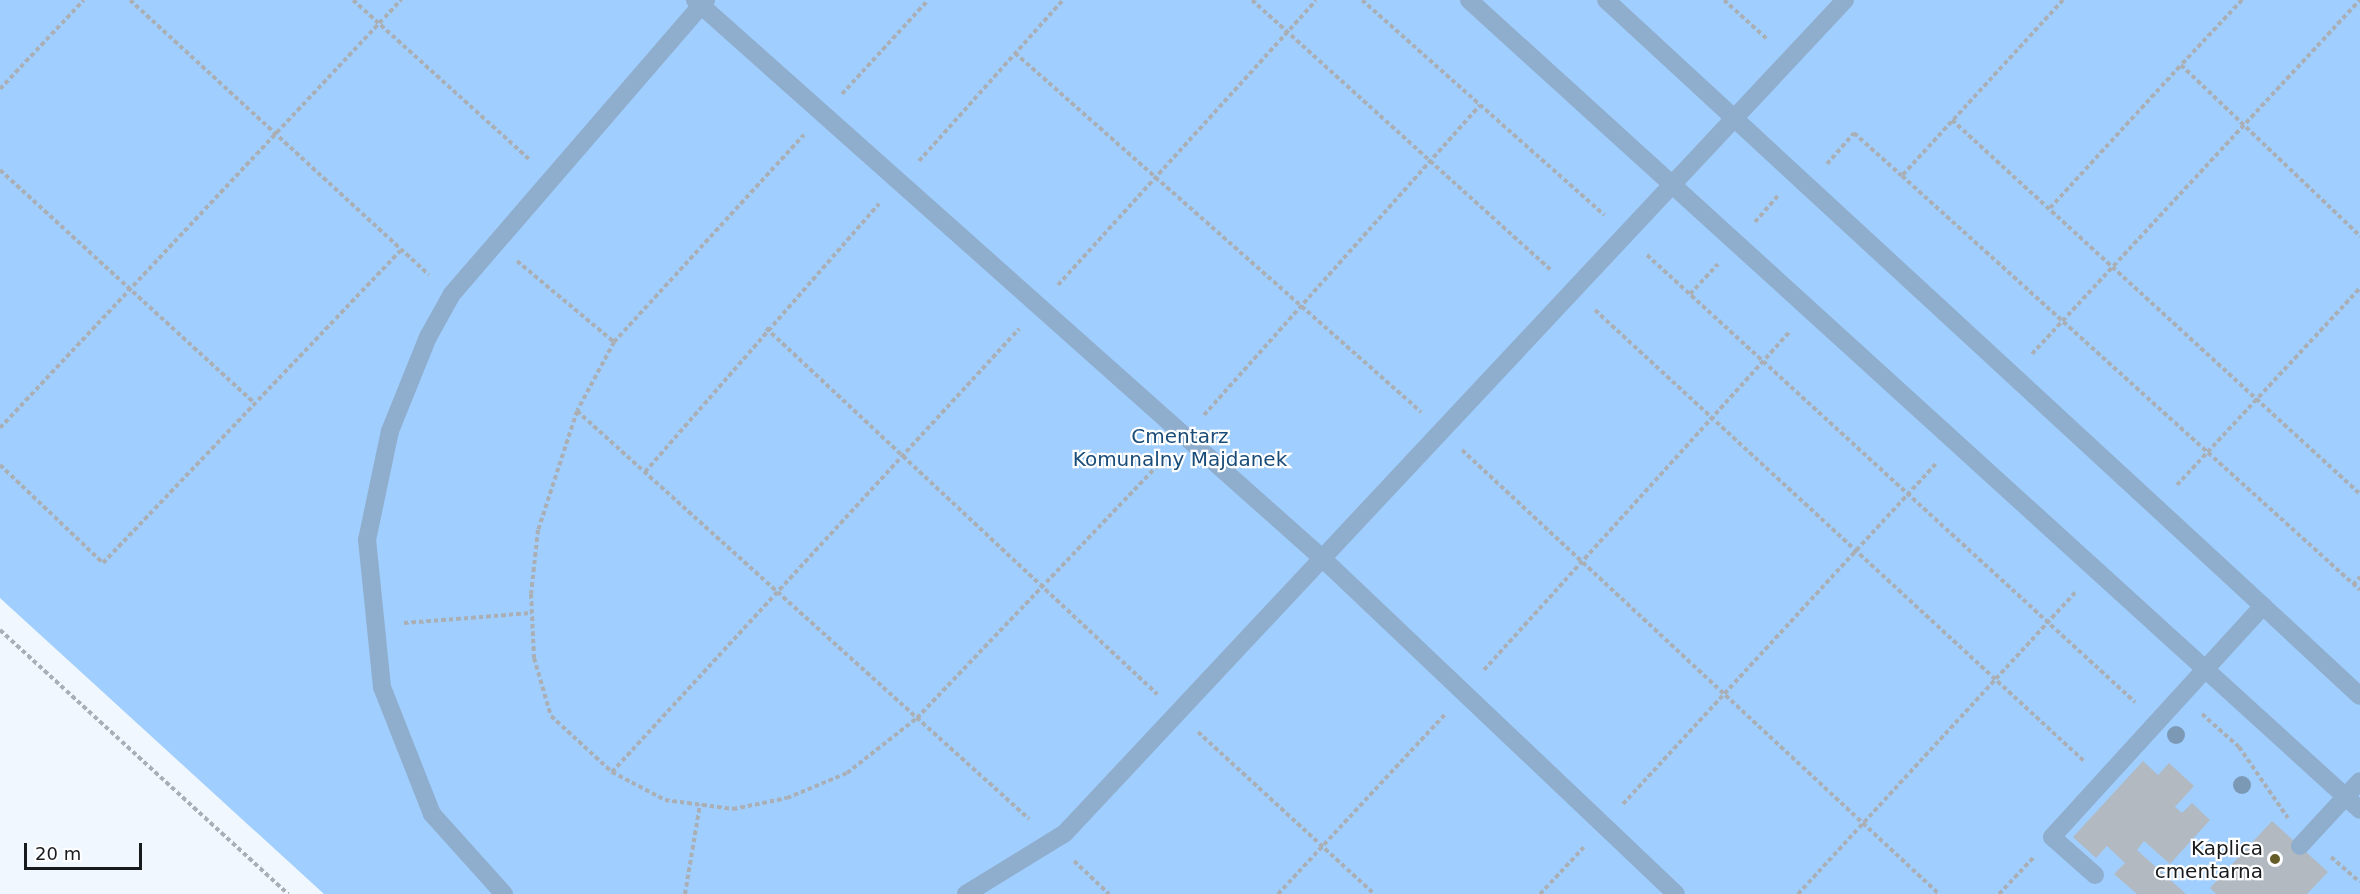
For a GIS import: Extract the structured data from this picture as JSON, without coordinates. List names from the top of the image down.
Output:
{
  "parks": ["Cmentarz Komunalny Majdanek"],
  "places": ["Kaplica cmentarna"],
  "scale_bar": "20 m"
}
